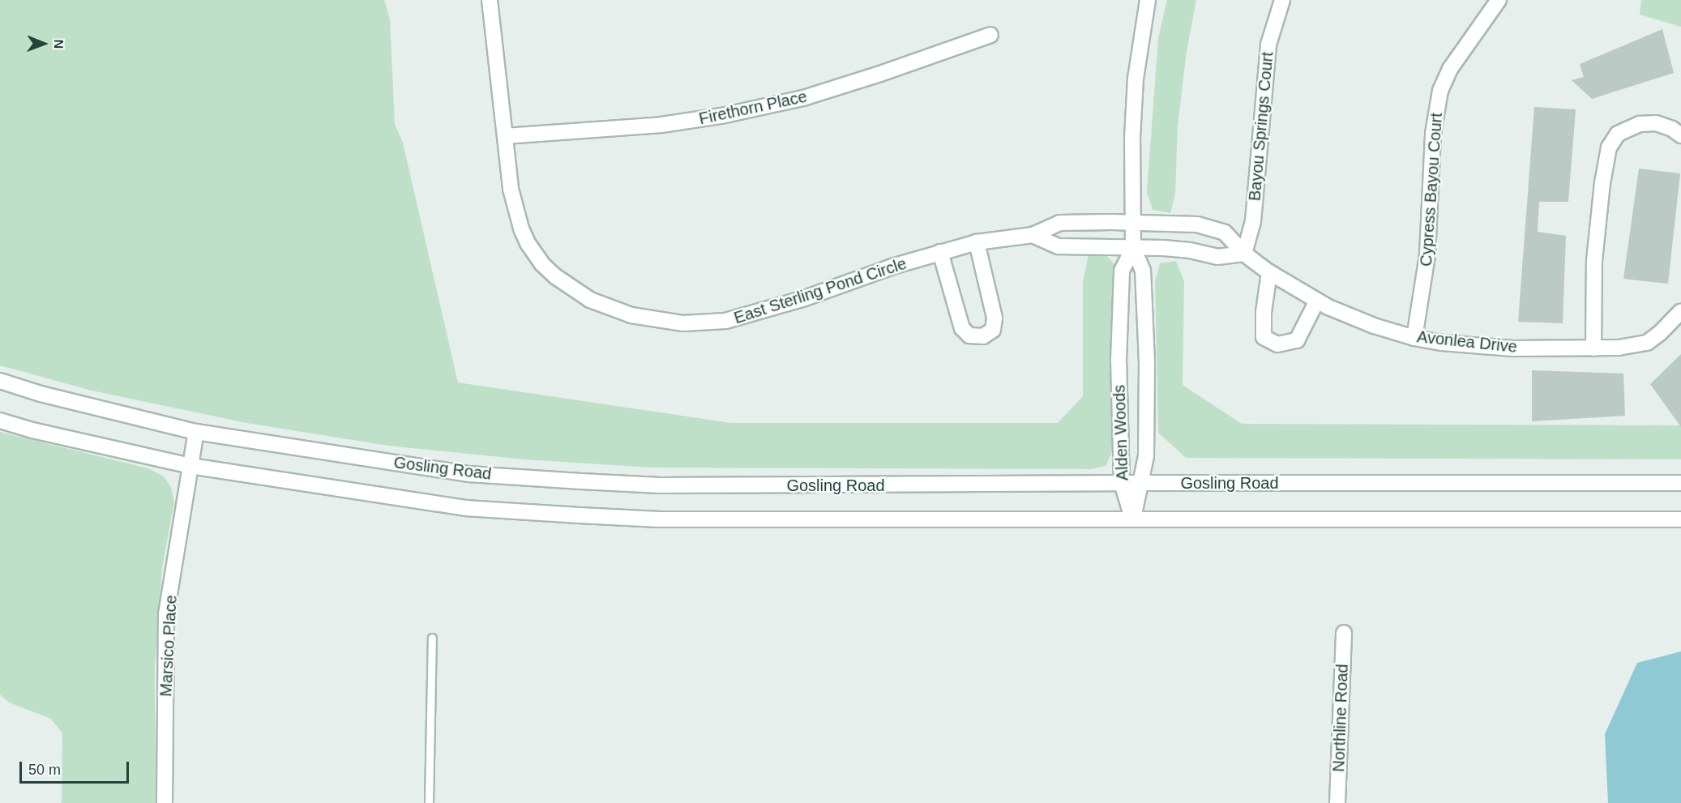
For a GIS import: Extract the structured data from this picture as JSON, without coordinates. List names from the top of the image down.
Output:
{
  "streets": {
    "street": [
      "Firethorn Place",
      "Bayou Springs Court",
      "Cypress Bayou Court",
      "East Sterling Pond Circle",
      "Avonlea Drive",
      "Alden Woods",
      "Gosling Road",
      "Marsico Place",
      "Northline Road"
    ]
  },
  "crossings": [
    ["Firethorn Place", "East Sterling Pond Circle"],
    ["Bayou Springs Court", "Avonlea Drive"],
    ["Cypress Bayou Court", "Avonlea Drive"],
    ["East Sterling Pond Circle", "Avonlea Drive"],
    ["East Sterling Pond Circle", "Alden Woods"],
    ["Avonlea Drive", "Alden Woods"],
    ["Alden Woods", "Gosling Road"],
    ["Gosling Road", "Marsico Place"]
  ],
  "scale_bar": "50 m",
  "north": "right"
}
